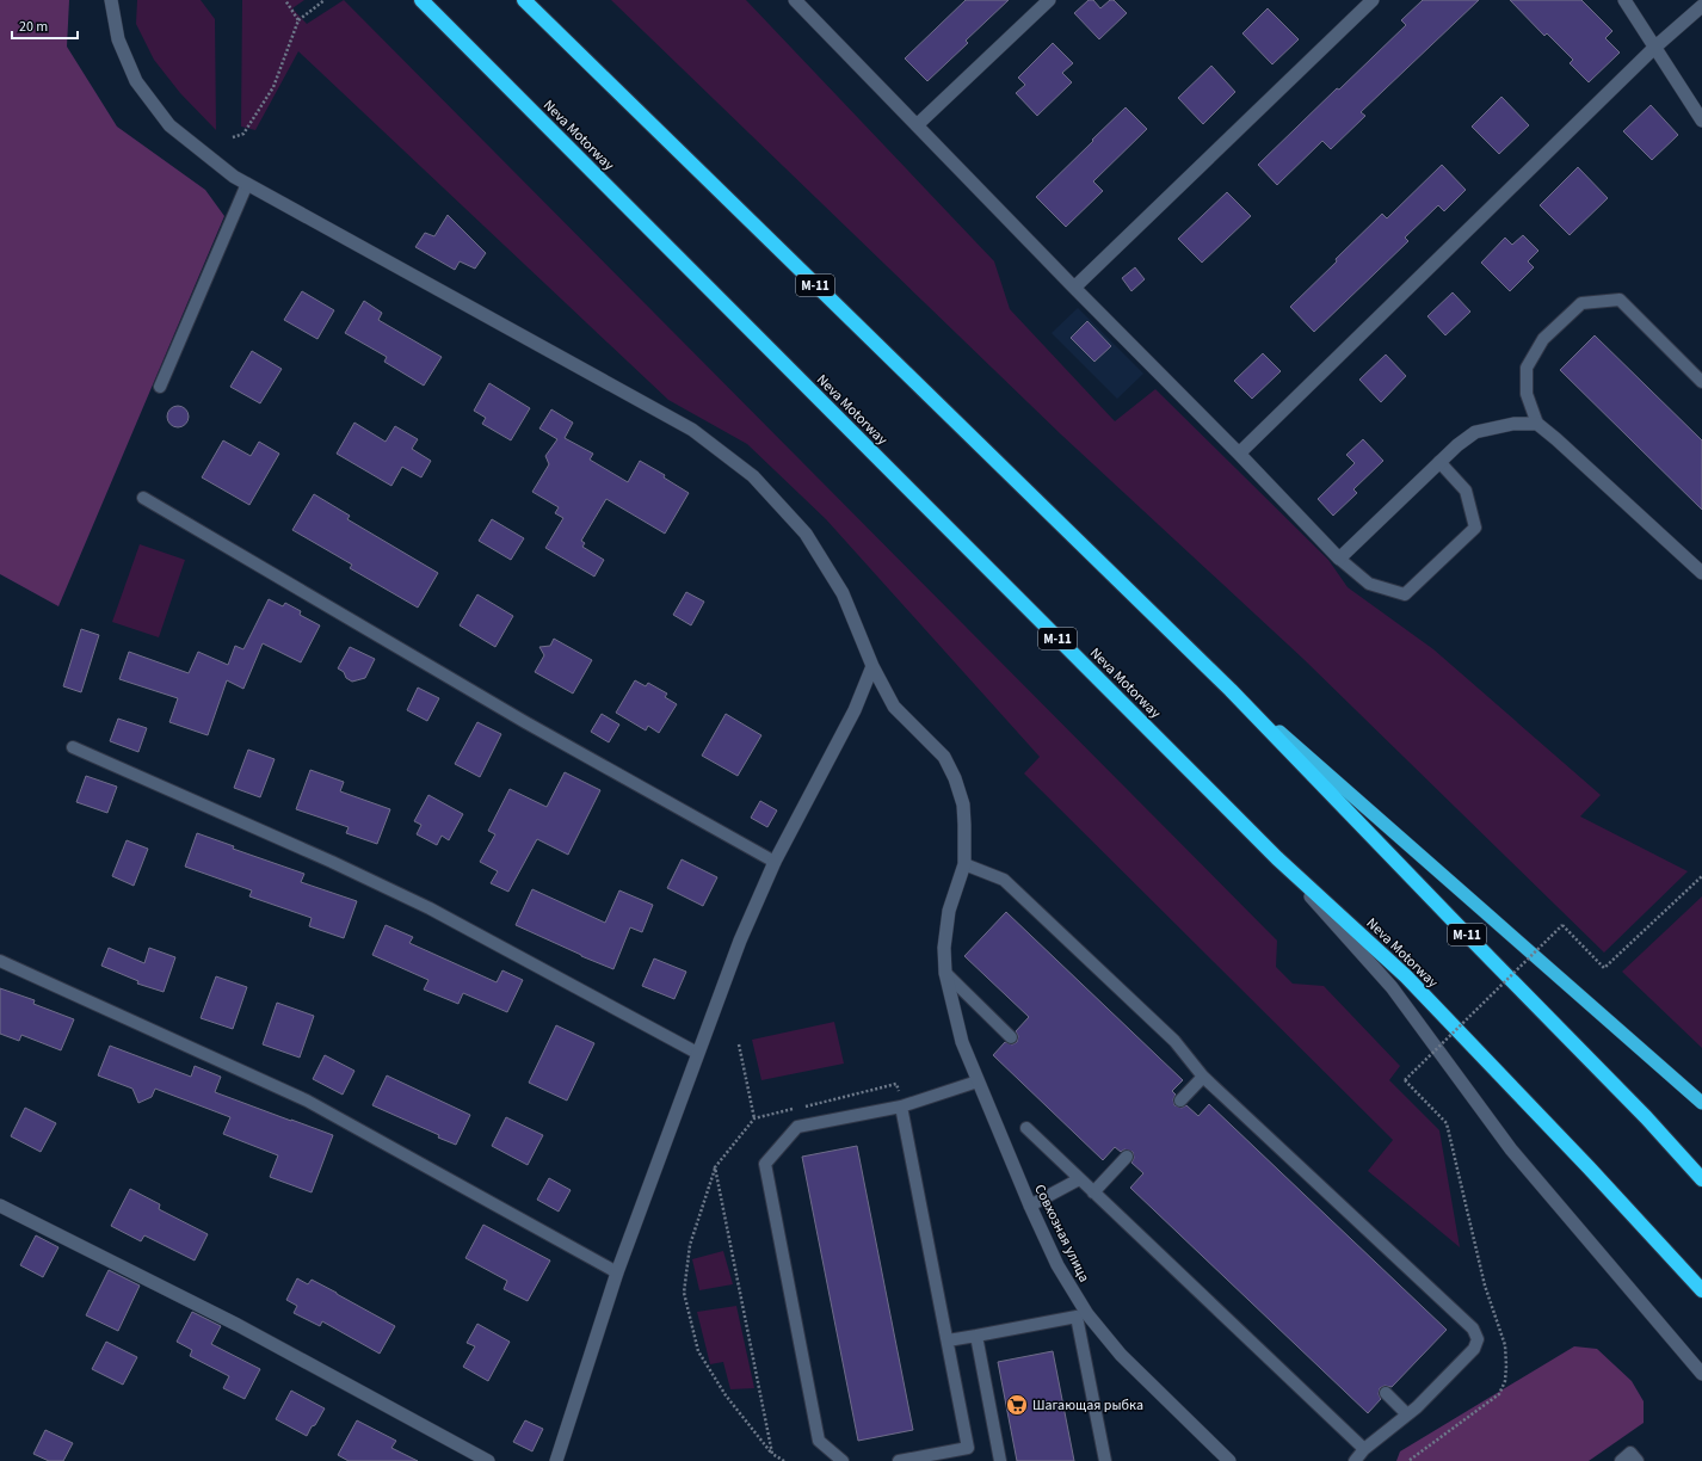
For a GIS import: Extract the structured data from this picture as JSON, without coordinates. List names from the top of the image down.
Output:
{
  "streets": {
    "highway": ["Neva Motorway", "М-11"],
    "street": ["Совхозная улица"]
  },
  "places": {
    "supermarket": ["Шагающая рыбка"]
  },
  "scale_bar": "20 m"
}
